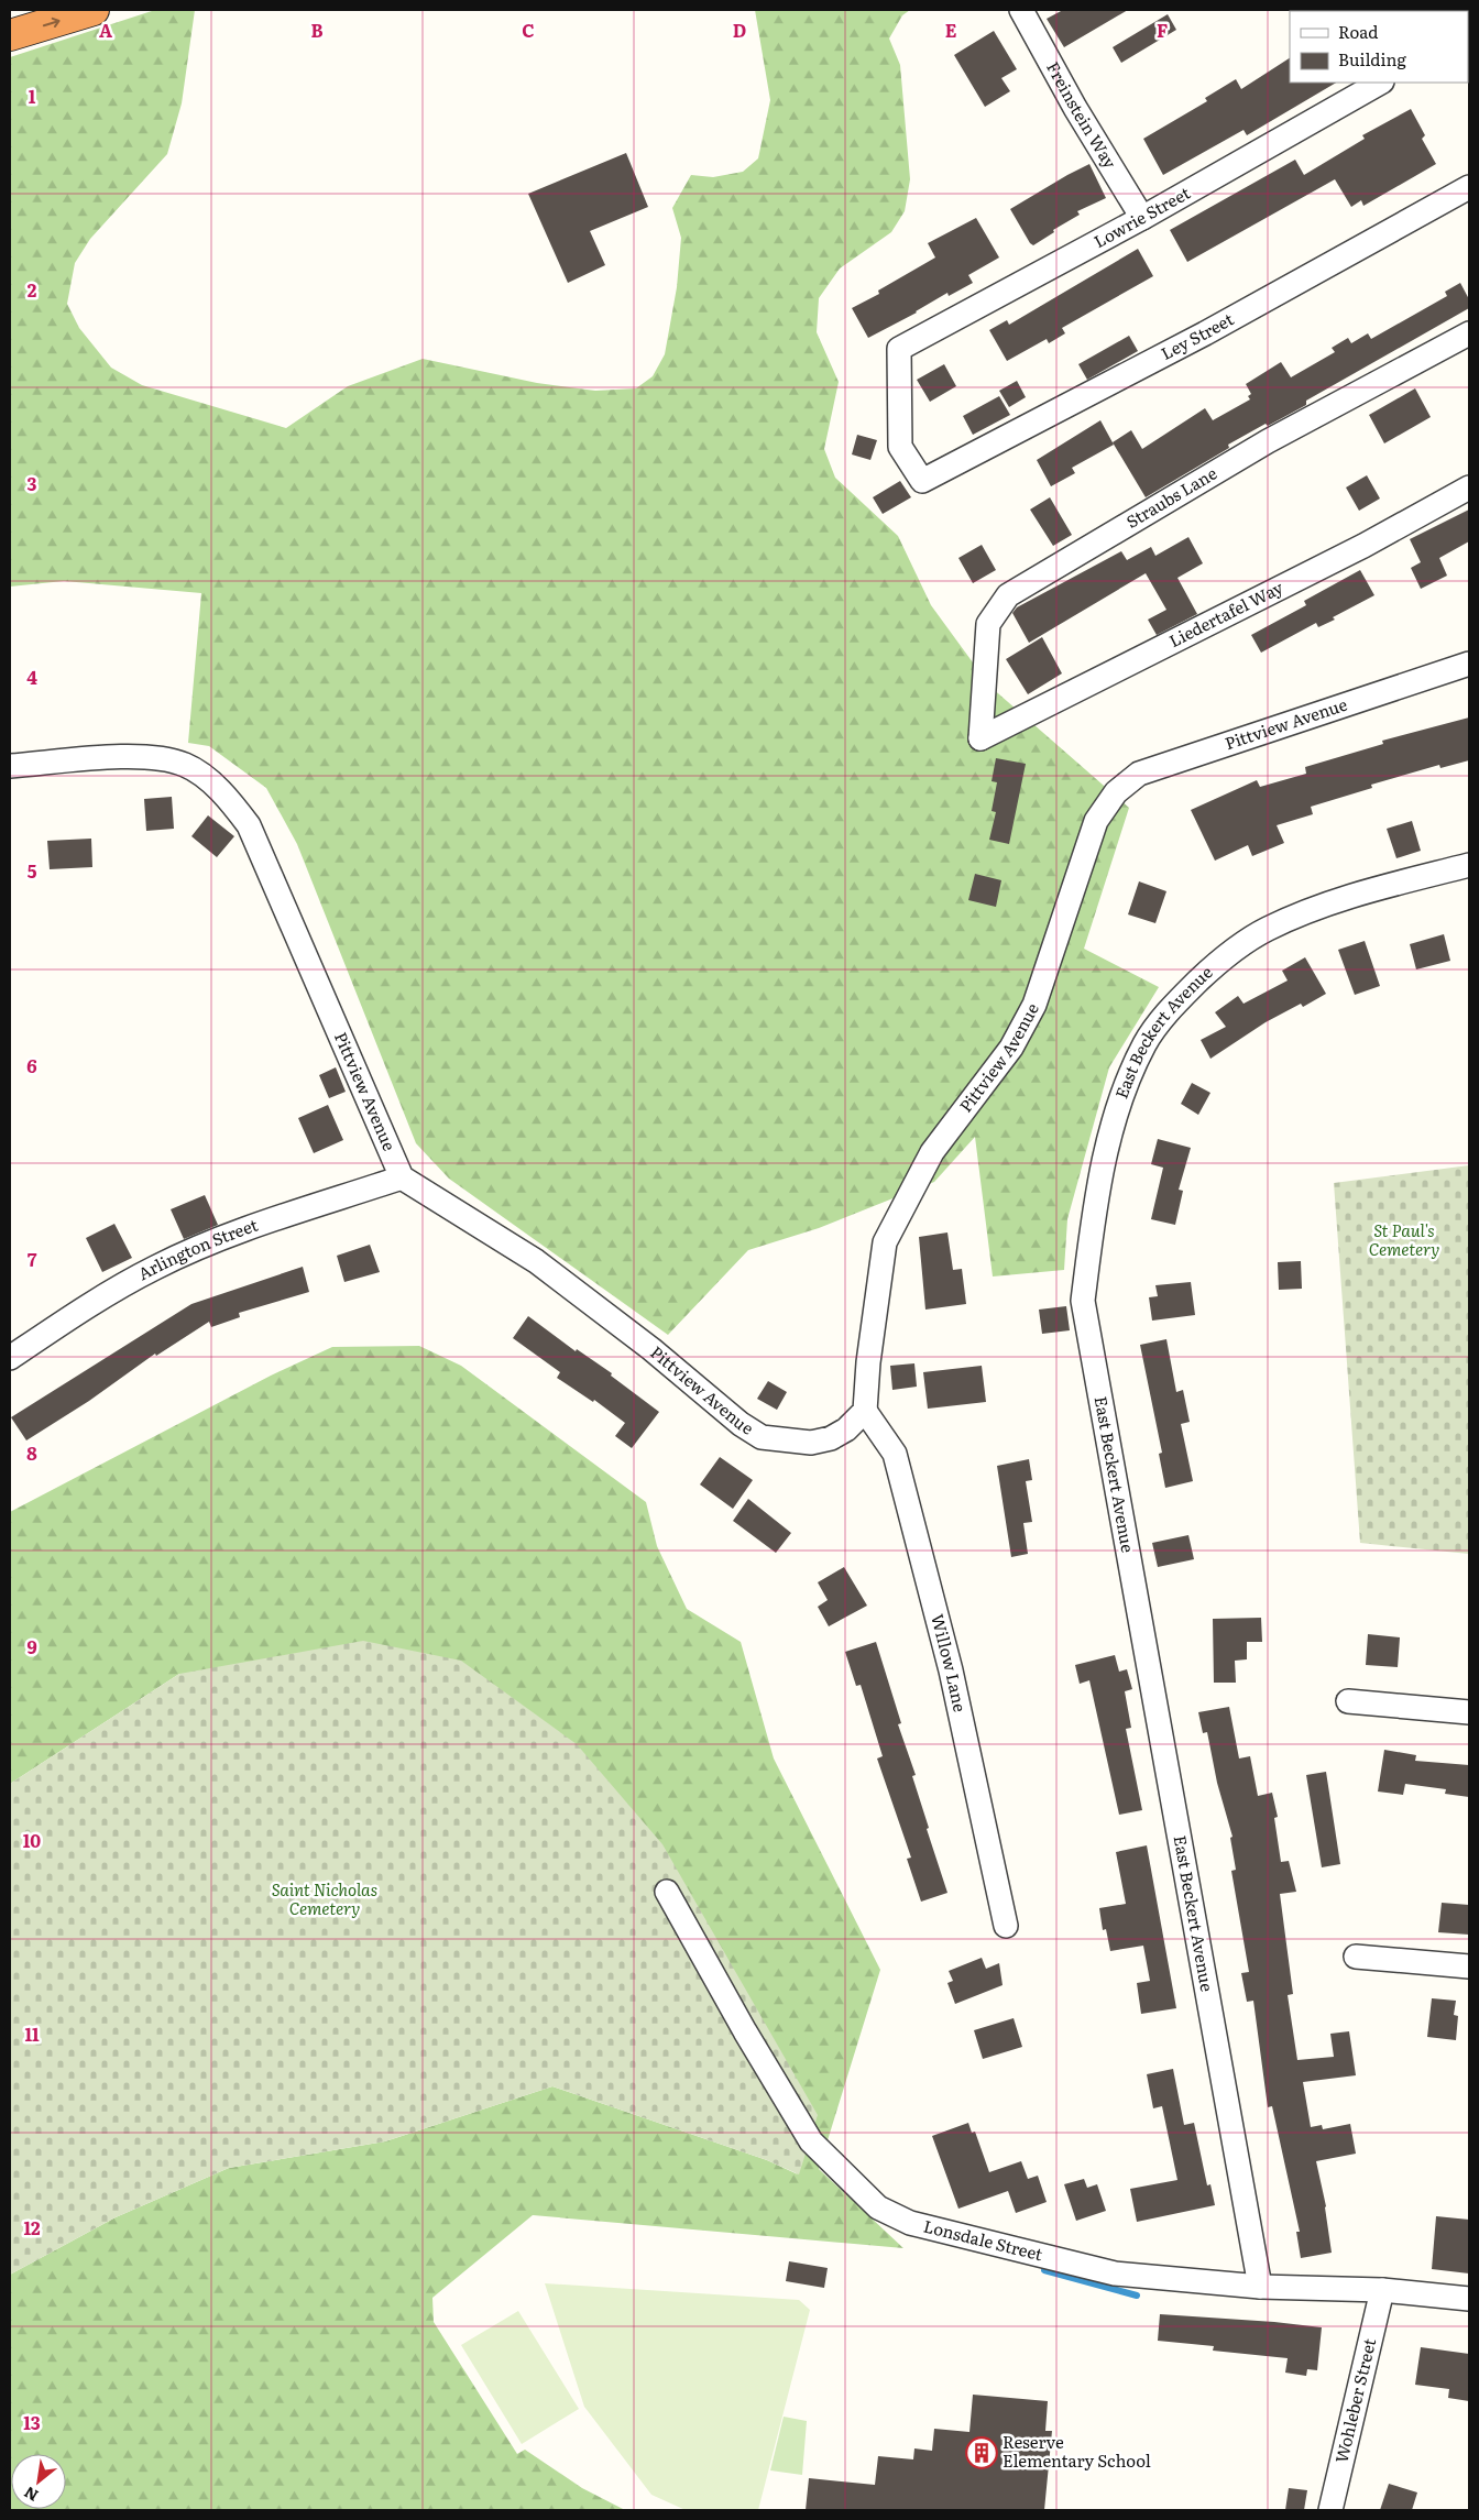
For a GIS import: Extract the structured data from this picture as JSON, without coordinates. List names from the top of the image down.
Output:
{
  "streets": {
    "street": [
      "Freinstein Way",
      "Lowrie Street",
      "Ley Street",
      "Straubs Lane",
      "Liedertafel Way",
      "Pittview Avenue",
      "East Beckert Avenue",
      "Arlington Street",
      "Willow Lane",
      "Lonsdale Street",
      "Wohleber Street"
    ]
  },
  "crossings": [
    ["Freinstein Way", "Lowrie Street"],
    ["Lowrie Street", "Ley Street"],
    ["Straubs Lane", "Liedertafel Way"],
    ["Pittview Avenue", "Arlington Street"],
    ["Pittview Avenue", "Willow Lane"],
    ["East Beckert Avenue", "Lonsdale Street"],
    ["Lonsdale Street", "Wohleber Street"]
  ],
  "parks": ["St Paul's Cemetery", "Saint Nicholas Cemetery"],
  "places": {
    "building": ["Reserve Elementary School"]
  },
  "legend": ["Road", "Building"],
  "north": "bottom left",
  "grid": {
    "columns": [
      "A",
      "B",
      "C",
      "D",
      "E",
      "F"
    ],
    "rows": [
      "1",
      "2",
      "3",
      "4",
      "5",
      "6",
      "7",
      "8",
      "9",
      "10",
      "11",
      "12",
      "13"
    ]
  }
}
